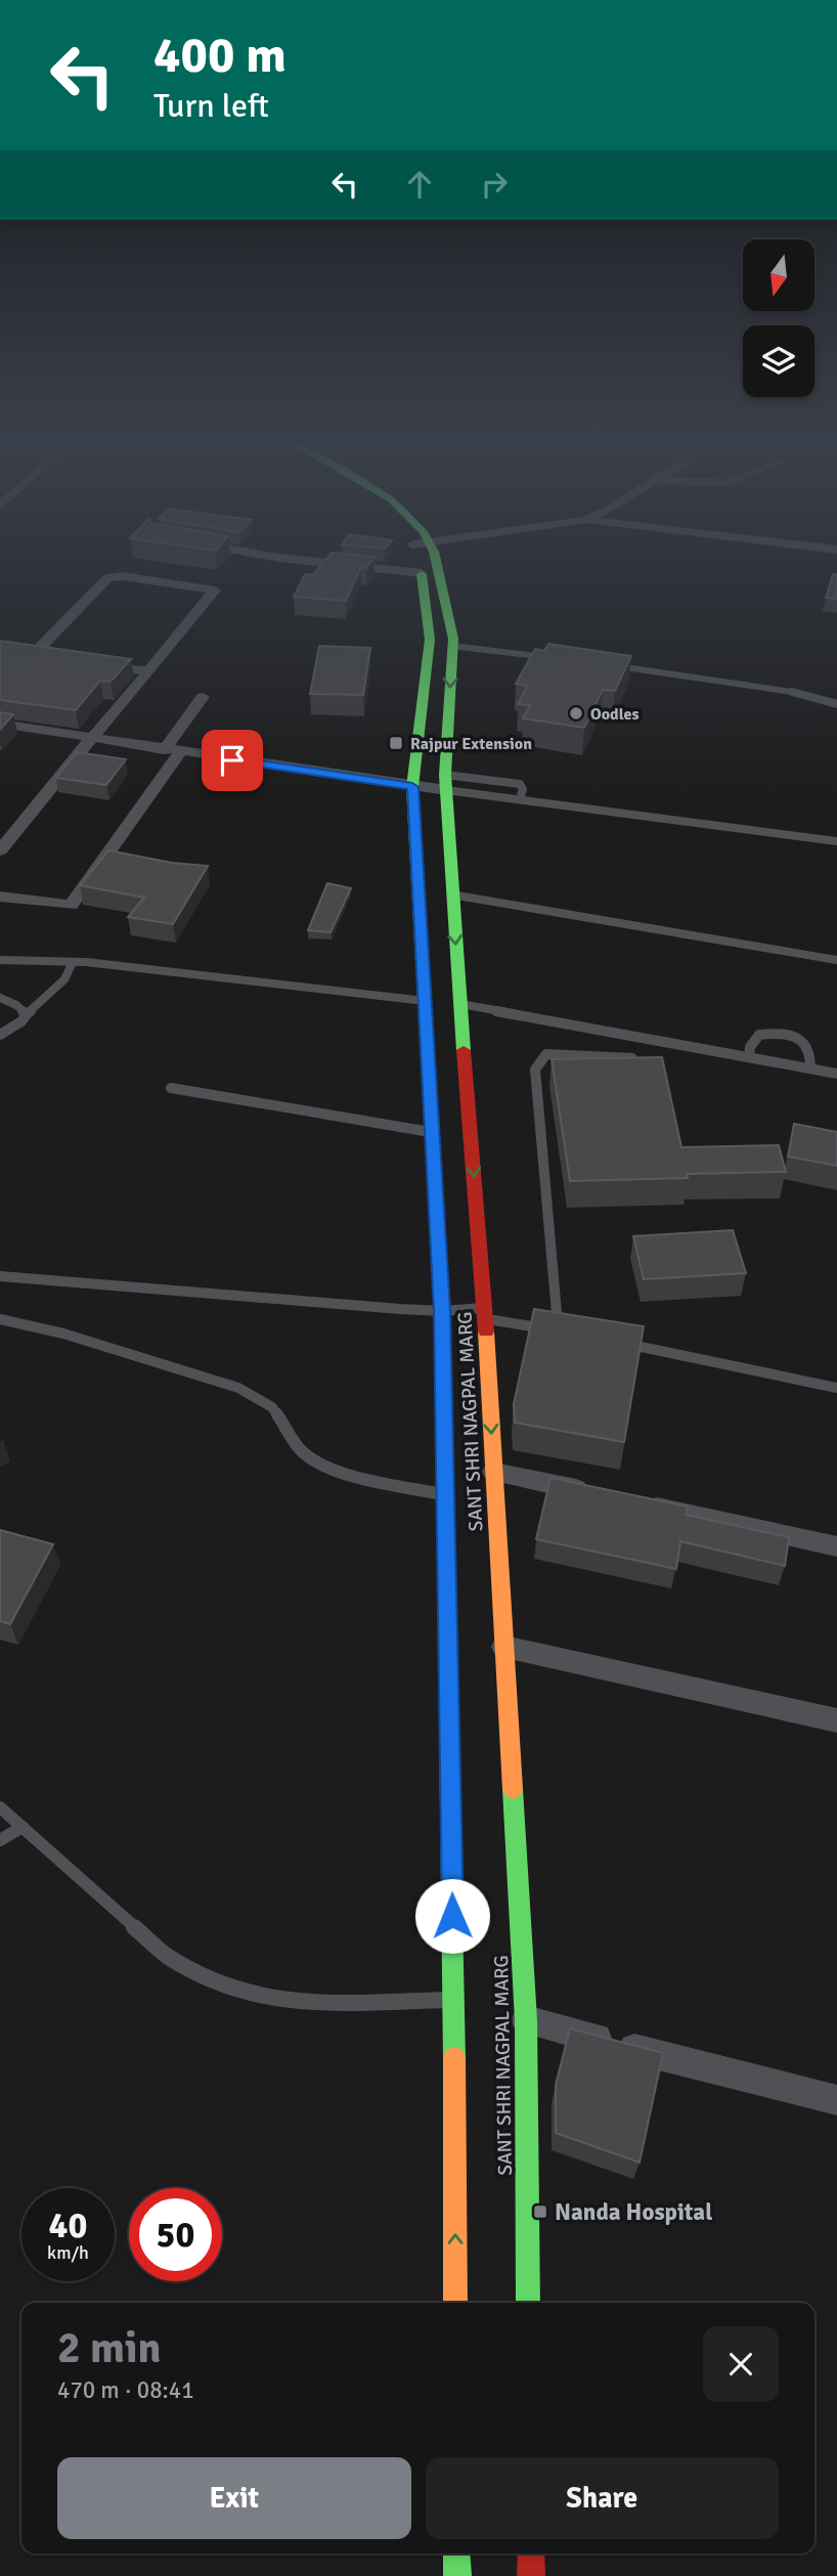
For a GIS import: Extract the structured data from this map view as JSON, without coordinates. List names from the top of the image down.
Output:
{
  "streets": {
    "main road": ["SANT SHRI NAGPAL MARG"]
  },
  "places": {
    "other": ["Oodles"],
    "transit": ["Rajpur Extension", "Nanda Hospital"]
  },
  "north": "bottom",
  "page": {
    "turn": ["400 m", "Turn left"],
    "speed": "40 km/h",
    "limit": "50",
    "heading": ["2 min", "470 m · 08:41"],
    "buttons": ["Exit", "Share"]
  }
}
